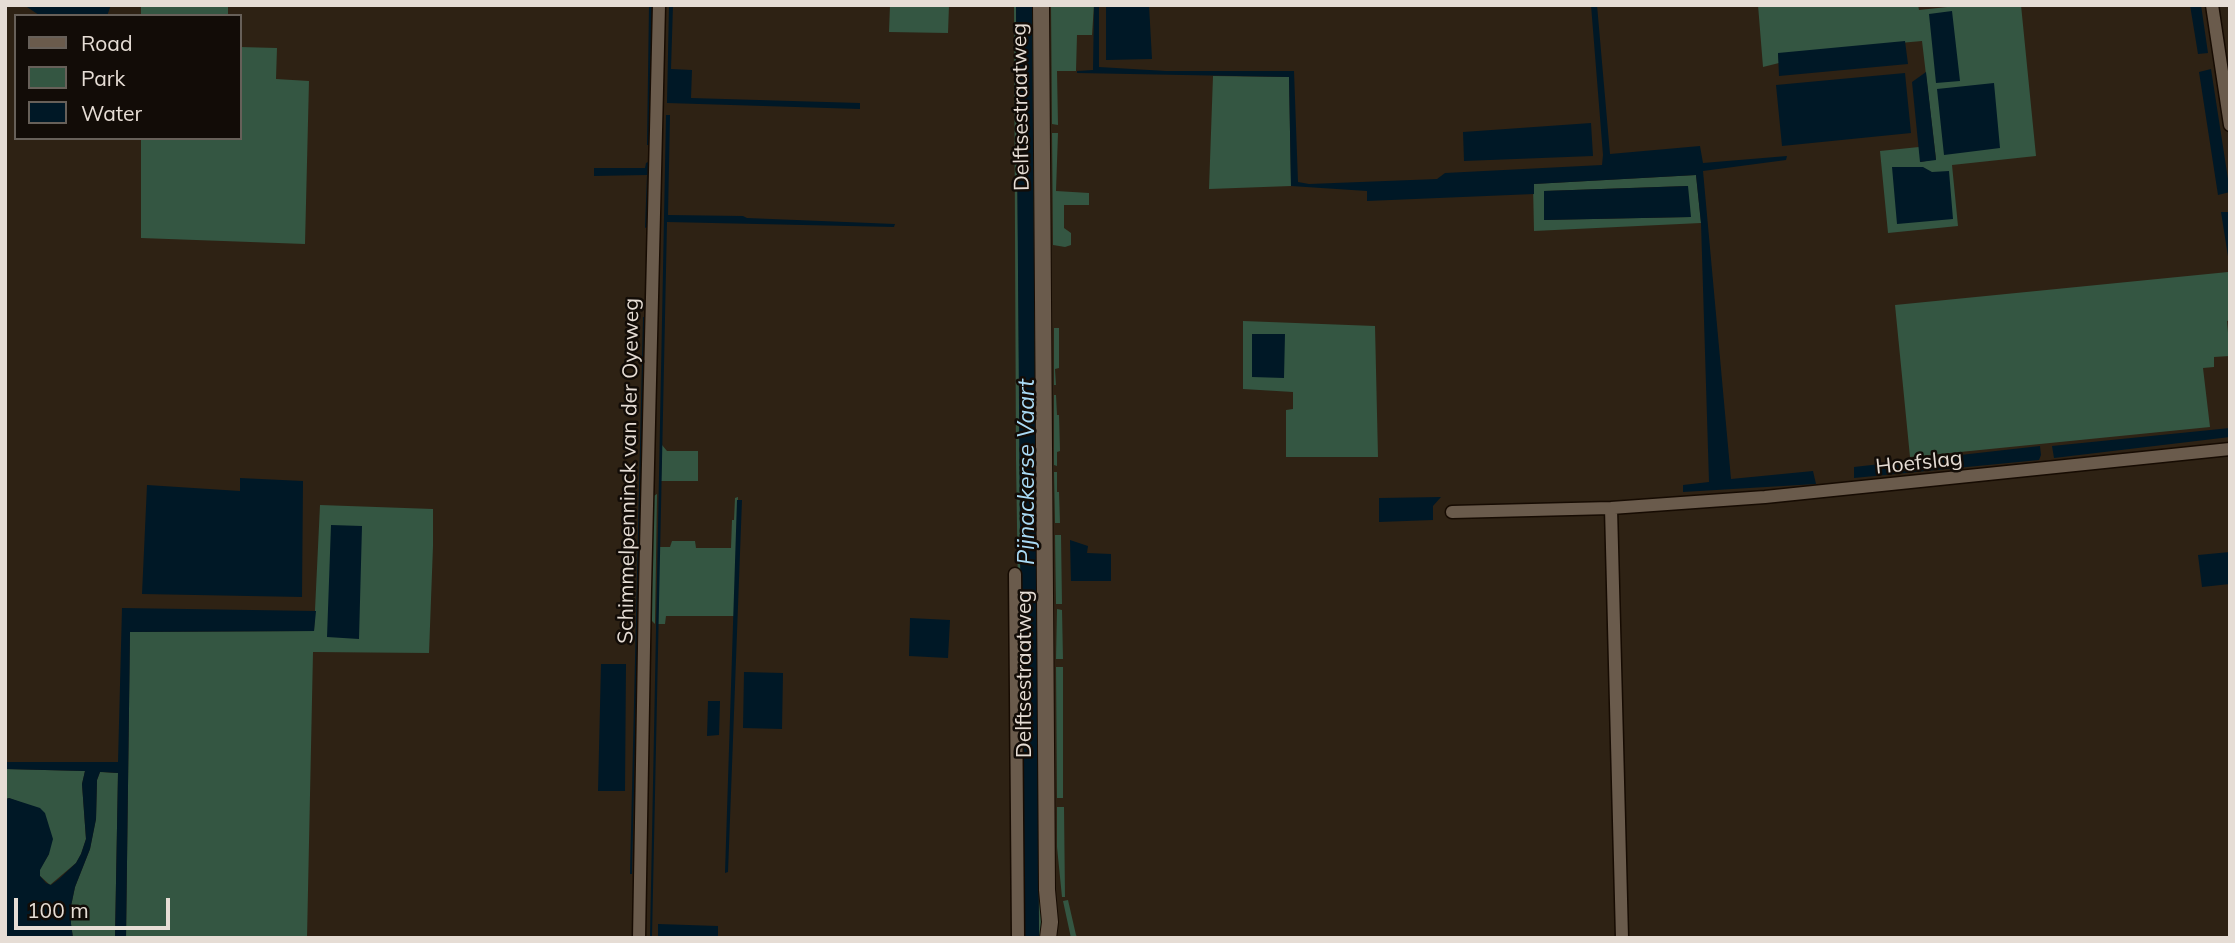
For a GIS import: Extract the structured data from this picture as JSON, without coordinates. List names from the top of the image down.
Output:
{
  "streets": {
    "street": ["Delftsestraatweg", "Hoefslag", "Schimmelpenninck van der Oyeweg"]
  },
  "water": ["Pijnackerse Vaart"],
  "legend": ["Road", "Park", "Water"],
  "scale_bar": "100 m"
}
